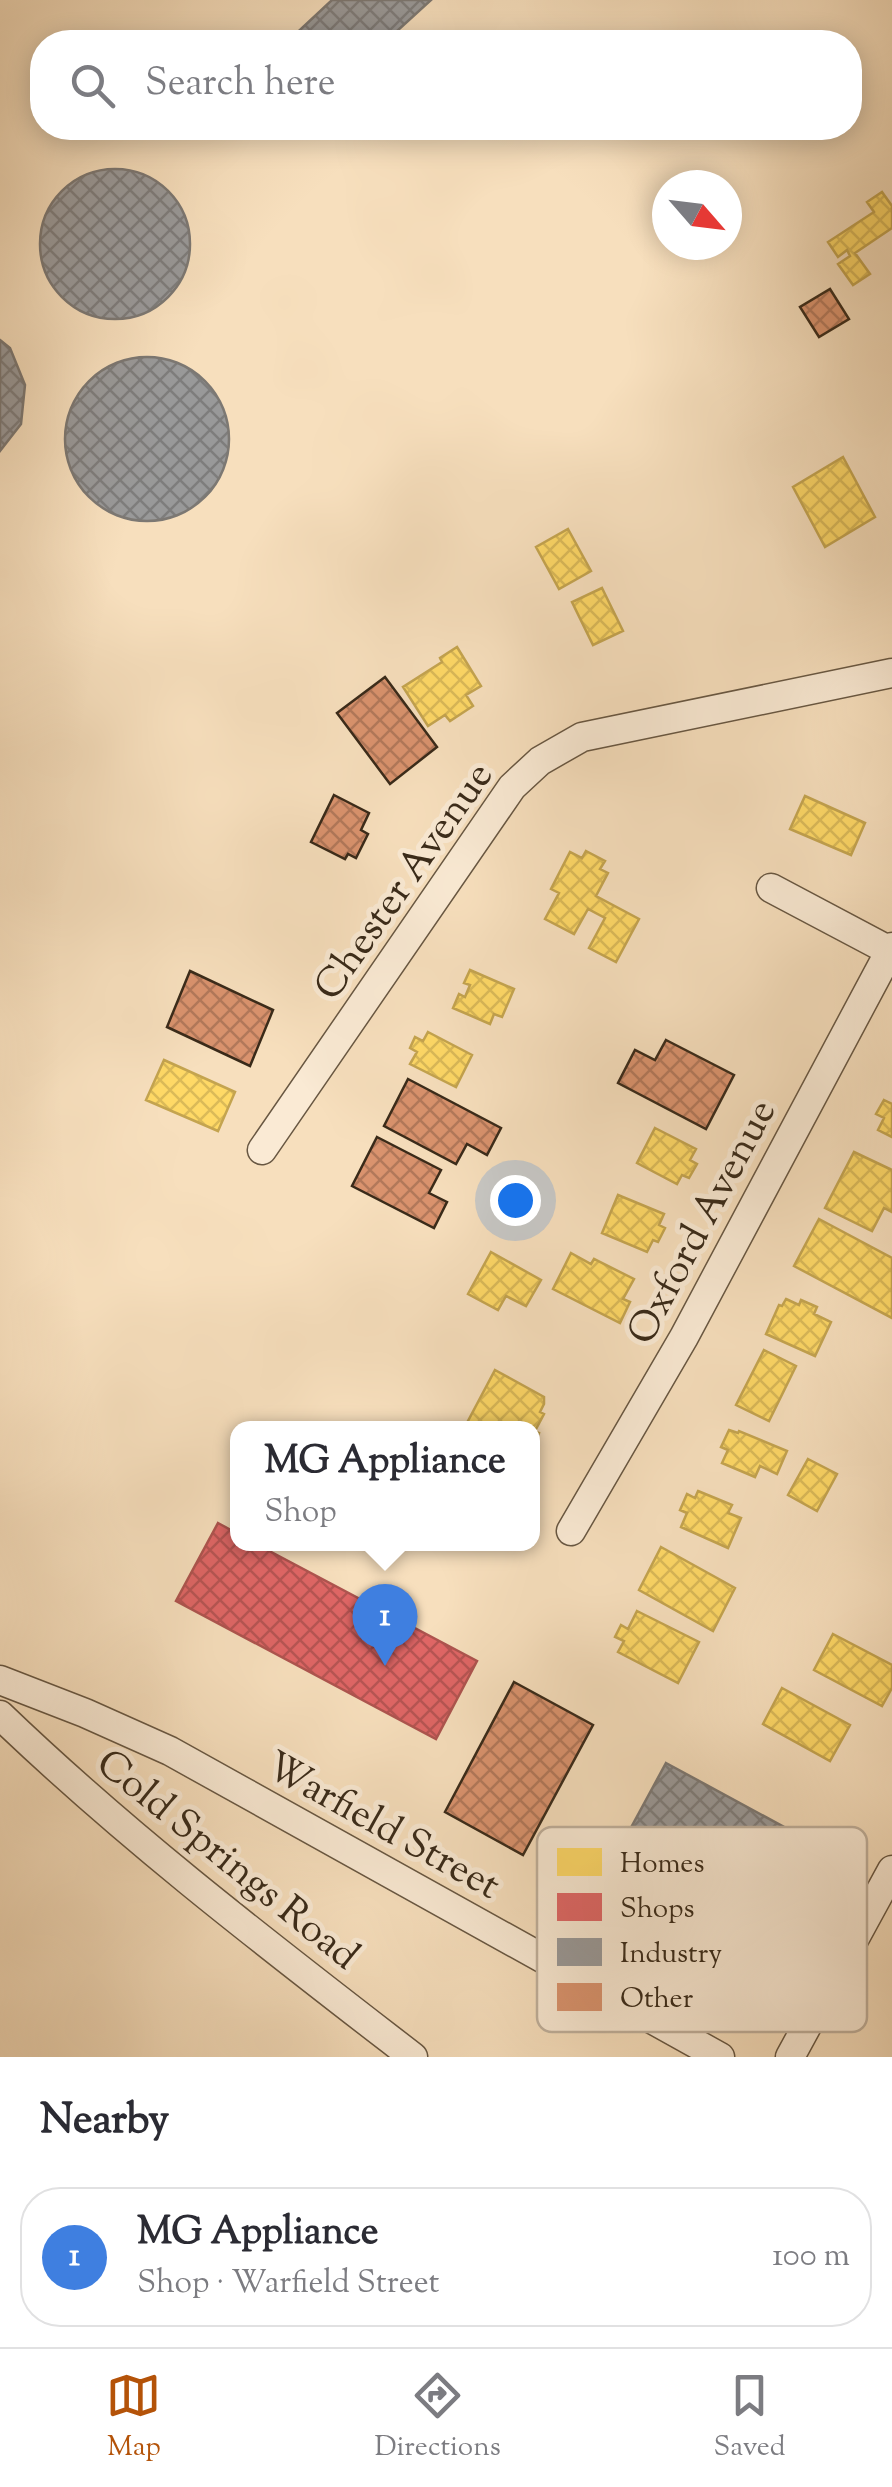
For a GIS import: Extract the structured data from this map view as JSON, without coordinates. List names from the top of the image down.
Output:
{
  "streets": {
    "street": [
      "Chester Avenue",
      "Oxford Avenue",
      "Warfield Street",
      "Cold Springs Road"
    ]
  },
  "legend": [
    "Homes",
    "Shops",
    "Industry",
    "Other"
  ],
  "north": "bottom right",
  "page": {
    "search": "Search here",
    "popup": ["MG Appliance", "Shop"],
    "pins": "1",
    "heading": "Nearby",
    "list": [
      {
        "mark": "1",
        "name": "MG Appliance",
        "note": "Shop · Warfield Street",
        "value": "100 m"
      }
    ],
    "nav": ["Map", "Directions", "Saved"]
  }
}
